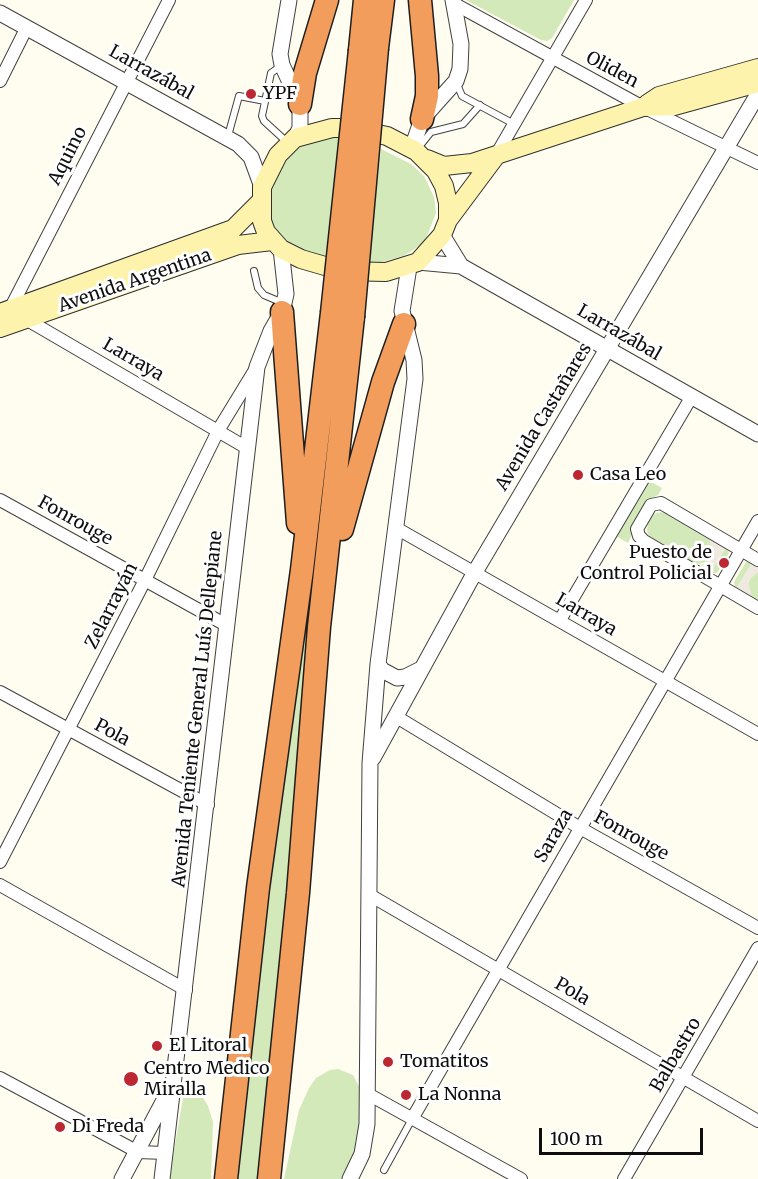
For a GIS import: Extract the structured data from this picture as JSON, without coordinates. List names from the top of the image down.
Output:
{
  "streets": {
    "main road": ["Avenida Argentina"],
    "street": [
      "Oliden",
      "Larrazábal",
      "Aquino",
      "Larraya",
      "Avenida Castañares",
      "Fonrouge",
      "Zelarrayán",
      "Avenida Teniente General Luís Dellepiane",
      "Pola",
      "Saraza",
      "Balbastro"
    ]
  },
  "crossings": [
    ["Oliden", "Avenida Castañares"],
    ["Larrazábal", "Aquino"],
    ["Larrazábal", "Avenida Argentina"],
    ["Larrazábal", "Avenida Castañares"],
    ["Larrazábal", "Avenida Teniente General Luís Dellepiane"],
    ["Aquino", "Avenida Argentina"],
    ["Avenida Argentina", "Larraya"],
    ["Avenida Argentina", "Avenida Teniente General Luís Dellepiane"],
    ["Larraya", "Avenida Castañares"],
    ["Larraya", "Zelarrayán"],
    ["Larraya", "Avenida Teniente General Luís Dellepiane"],
    ["Larraya", "Saraza"],
    ["Avenida Castañares", "Fonrouge"],
    ["Fonrouge", "Zelarrayán"],
    ["Fonrouge", "Avenida Teniente General Luís Dellepiane"],
    ["Fonrouge", "Saraza"],
    ["Zelarrayán", "Avenida Teniente General Luís Dellepiane"],
    ["Zelarrayán", "Pola"],
    ["Avenida Teniente General Luís Dellepiane", "Pola"],
    ["Pola", "Saraza"],
    ["Pola", "Balbastro"]
  ],
  "places": [
    "YPF",
    "Casa Leo",
    "Puesto de Control Policial",
    "El Litoral",
    "Tomatitos",
    "Centro Medico Miralla",
    "La Nonna",
    "Di Freda"
  ],
  "scale_bar": "100 m"
}
